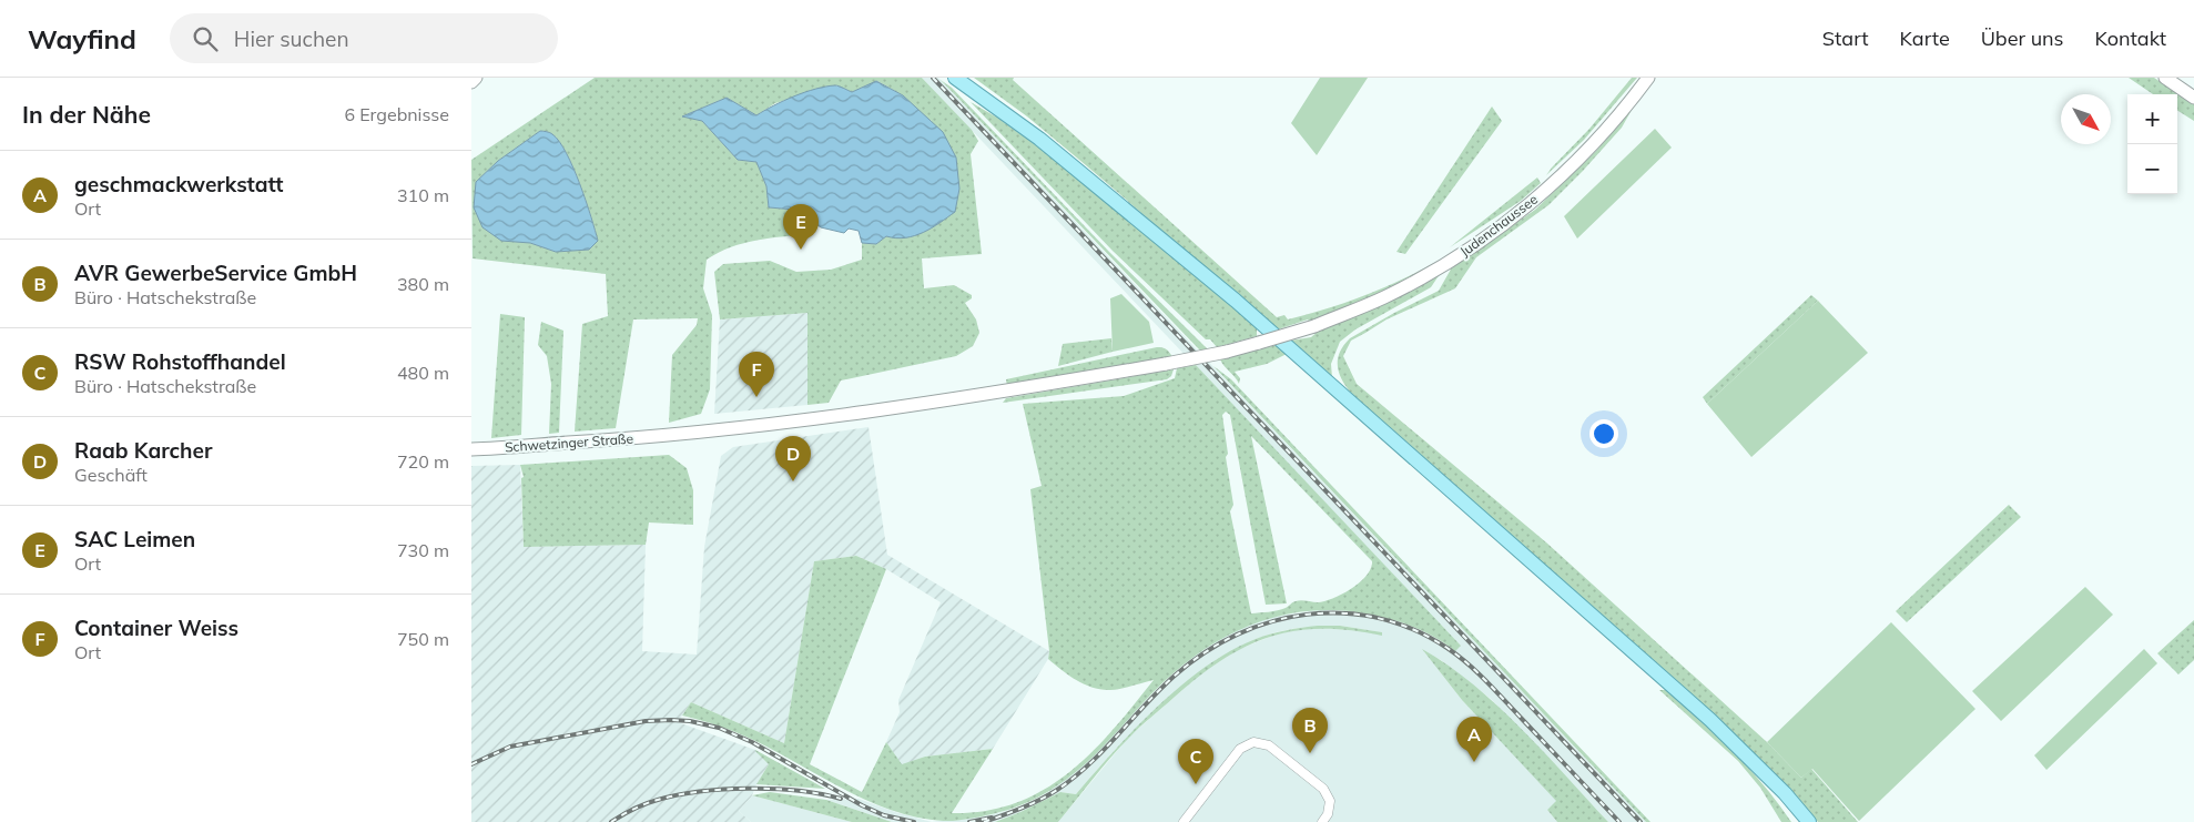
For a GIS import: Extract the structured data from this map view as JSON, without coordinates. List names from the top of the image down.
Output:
{
  "streets": {
    "main road": ["Judenchaussee", "Schwetzinger Straße"]
  },
  "crossings": [
    ["Judenchaussee", "Schwetzinger Straße"]
  ],
  "north": "bottom right",
  "page": {
    "header": "Wayfind",
    "search": "Hier suchen",
    "nav": [
      "Start",
      "Karte",
      "Über uns",
      "Kontakt"
    ],
    "heading": ["In der Nähe", "6 Ergebnisse"],
    "map_buttons": ["+", "−"],
    "list": [
      {
        "mark": "A",
        "name": "geschmackwerkstatt",
        "note": "Ort",
        "value": "310 m"
      },
      {
        "mark": "B",
        "name": "AVR GewerbeService GmbH",
        "note": "Büro · Hatschekstraße",
        "value": "380 m"
      },
      {
        "mark": "C",
        "name": "RSW Rohstoffhandel",
        "note": "Büro · Hatschekstraße",
        "value": "480 m"
      },
      {
        "mark": "D",
        "name": "Raab Karcher",
        "note": "Geschäft",
        "value": "720 m"
      },
      {
        "mark": "E",
        "name": "SAC Leimen",
        "note": "Ort",
        "value": "730 m"
      },
      {
        "mark": "F",
        "name": "Container Weiss",
        "note": "Ort",
        "value": "750 m"
      }
    ],
    "pins": [
      "E",
      "F",
      "D",
      "B",
      "A",
      "C"
    ]
  }
}
